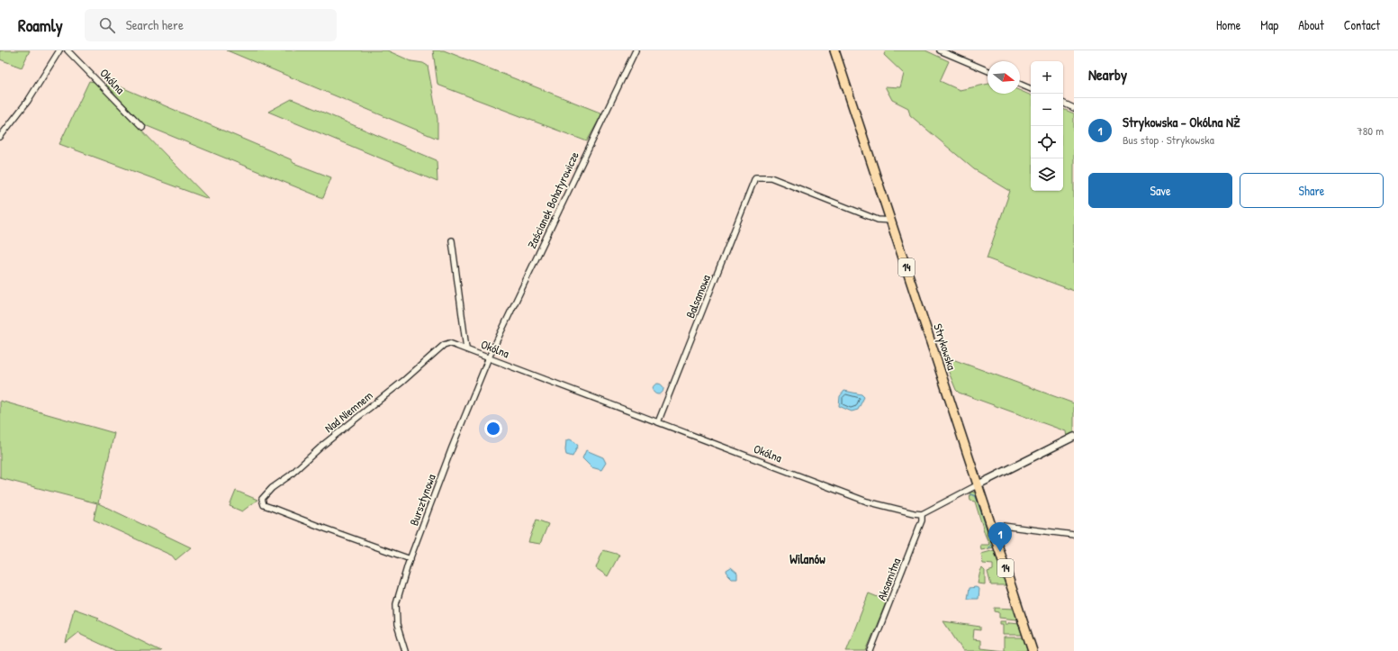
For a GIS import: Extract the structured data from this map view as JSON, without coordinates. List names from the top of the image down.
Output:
{
  "streets": {
    "main road": ["14", "Strykowska"],
    "street": [
      "Okólna",
      "Zaścianek Bohatyrowicze",
      "Balsamowa",
      "Nad Niemnem",
      "Bursztynowa",
      "Aksamitna"
    ]
  },
  "crossings": [
    ["Okólna", "Zaścianek Bohatyrowicze"],
    ["Okólna", "Balsamowa"],
    ["Okólna", "Nad Niemnem"],
    ["Okólna", "Bursztynowa"],
    ["Okólna", "Aksamitna"],
    ["Zaścianek Bohatyrowicze", "Bursztynowa"],
    ["Balsamowa", "Strykowska"],
    ["Nad Niemnem", "Bursztynowa"]
  ],
  "districts": ["Wilanów"],
  "north": "right",
  "page": {
    "header": "Roamly",
    "search": "Search here",
    "nav": [
      "Home",
      "Map",
      "About",
      "Contact"
    ],
    "heading": "Nearby",
    "map_buttons": ["+", "−"],
    "list": [
      {
        "mark": "1",
        "name": "Strykowska - Okólna NŻ",
        "note": "Bus stop · Strykowska",
        "value": "780 m"
      }
    ],
    "buttons": ["Save", "Share"],
    "pins": "1"
  }
}
